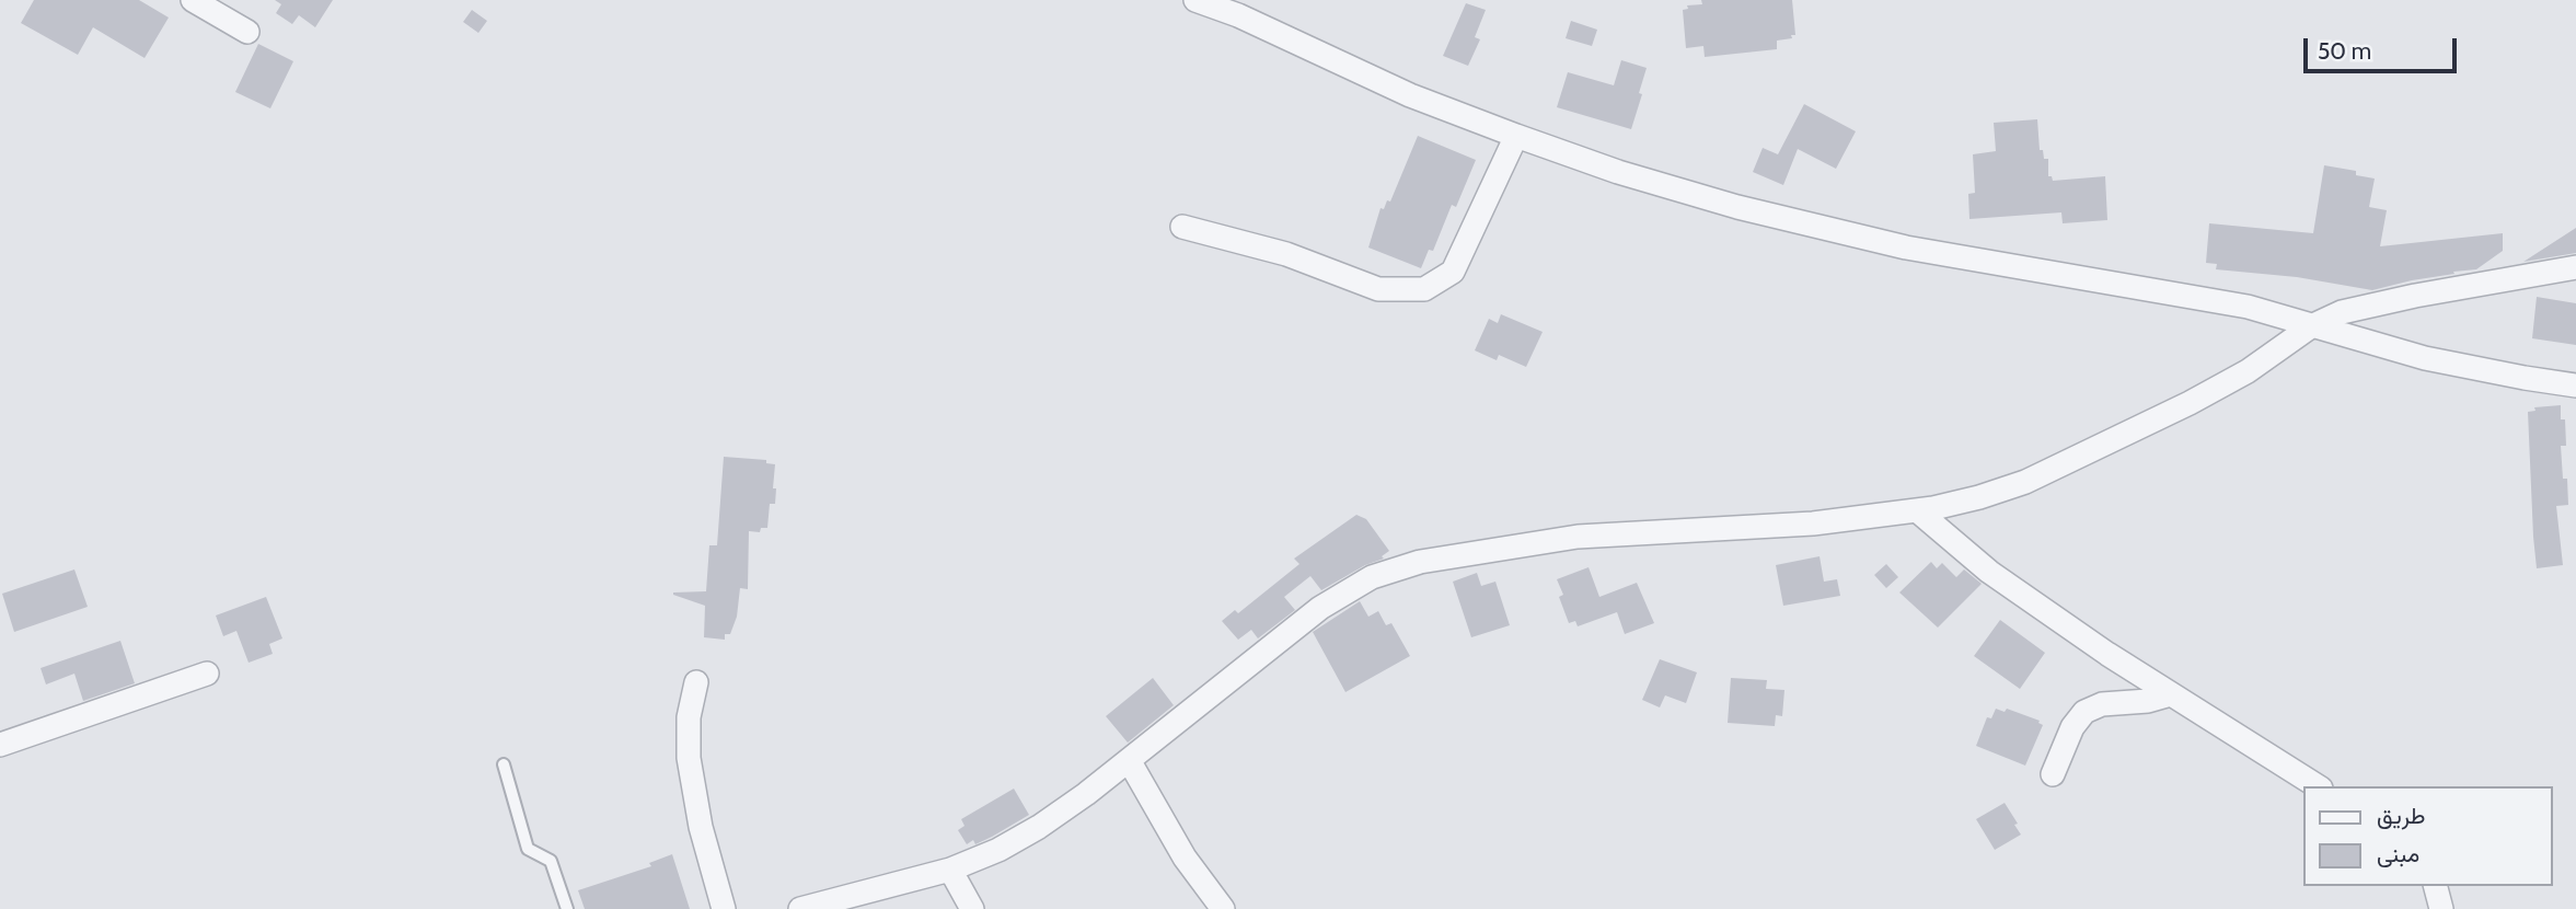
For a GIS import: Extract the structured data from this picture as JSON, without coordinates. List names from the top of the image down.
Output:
{
  "legend": ["طريق", "مبنى"],
  "scale_bar": "50 m"
}
